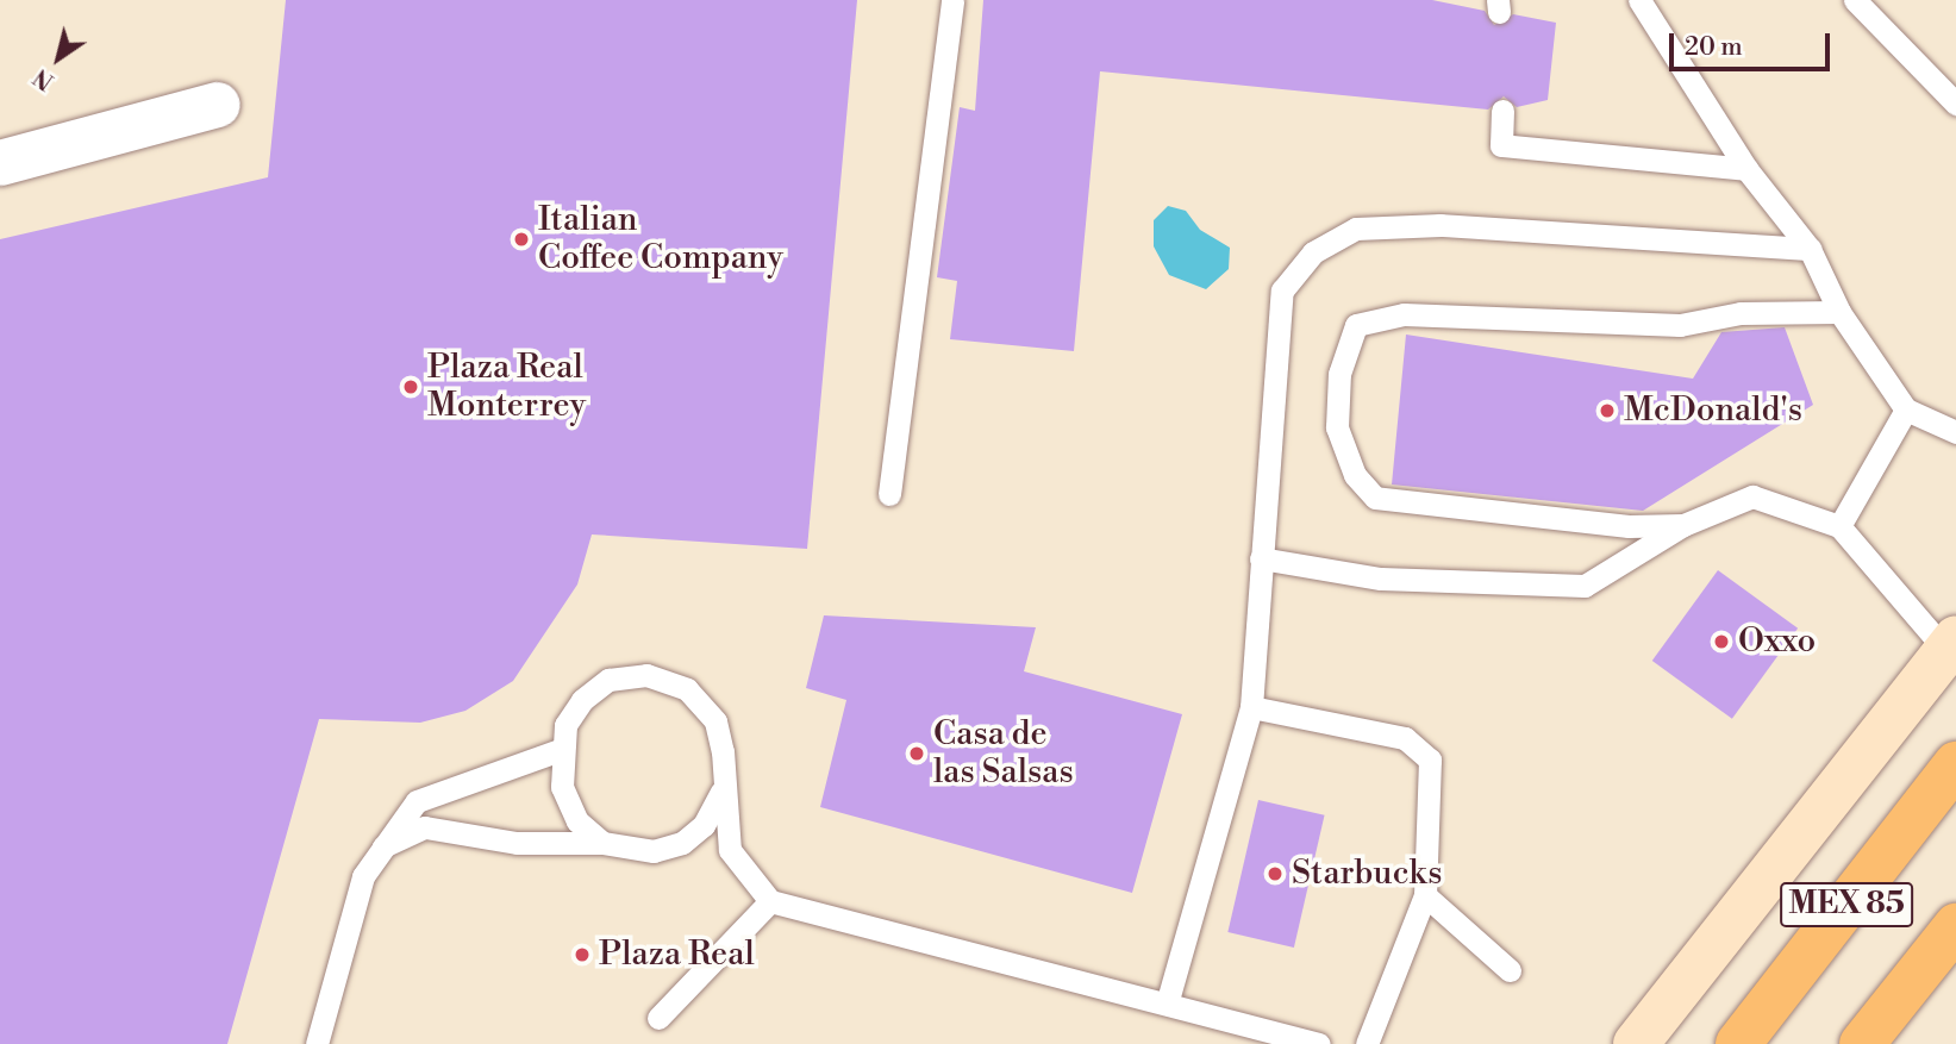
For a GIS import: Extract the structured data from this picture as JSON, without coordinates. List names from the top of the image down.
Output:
{
  "streets": {
    "highway": ["MEX 85"]
  },
  "places": [
    "Italian Coffee Company",
    "Plaza Real Monterrey",
    "McDonald's",
    "Oxxo",
    "Casa de las Salsas",
    "Starbucks",
    "Plaza Real"
  ],
  "scale_bar": "20 m",
  "north": "bottom left"
}
